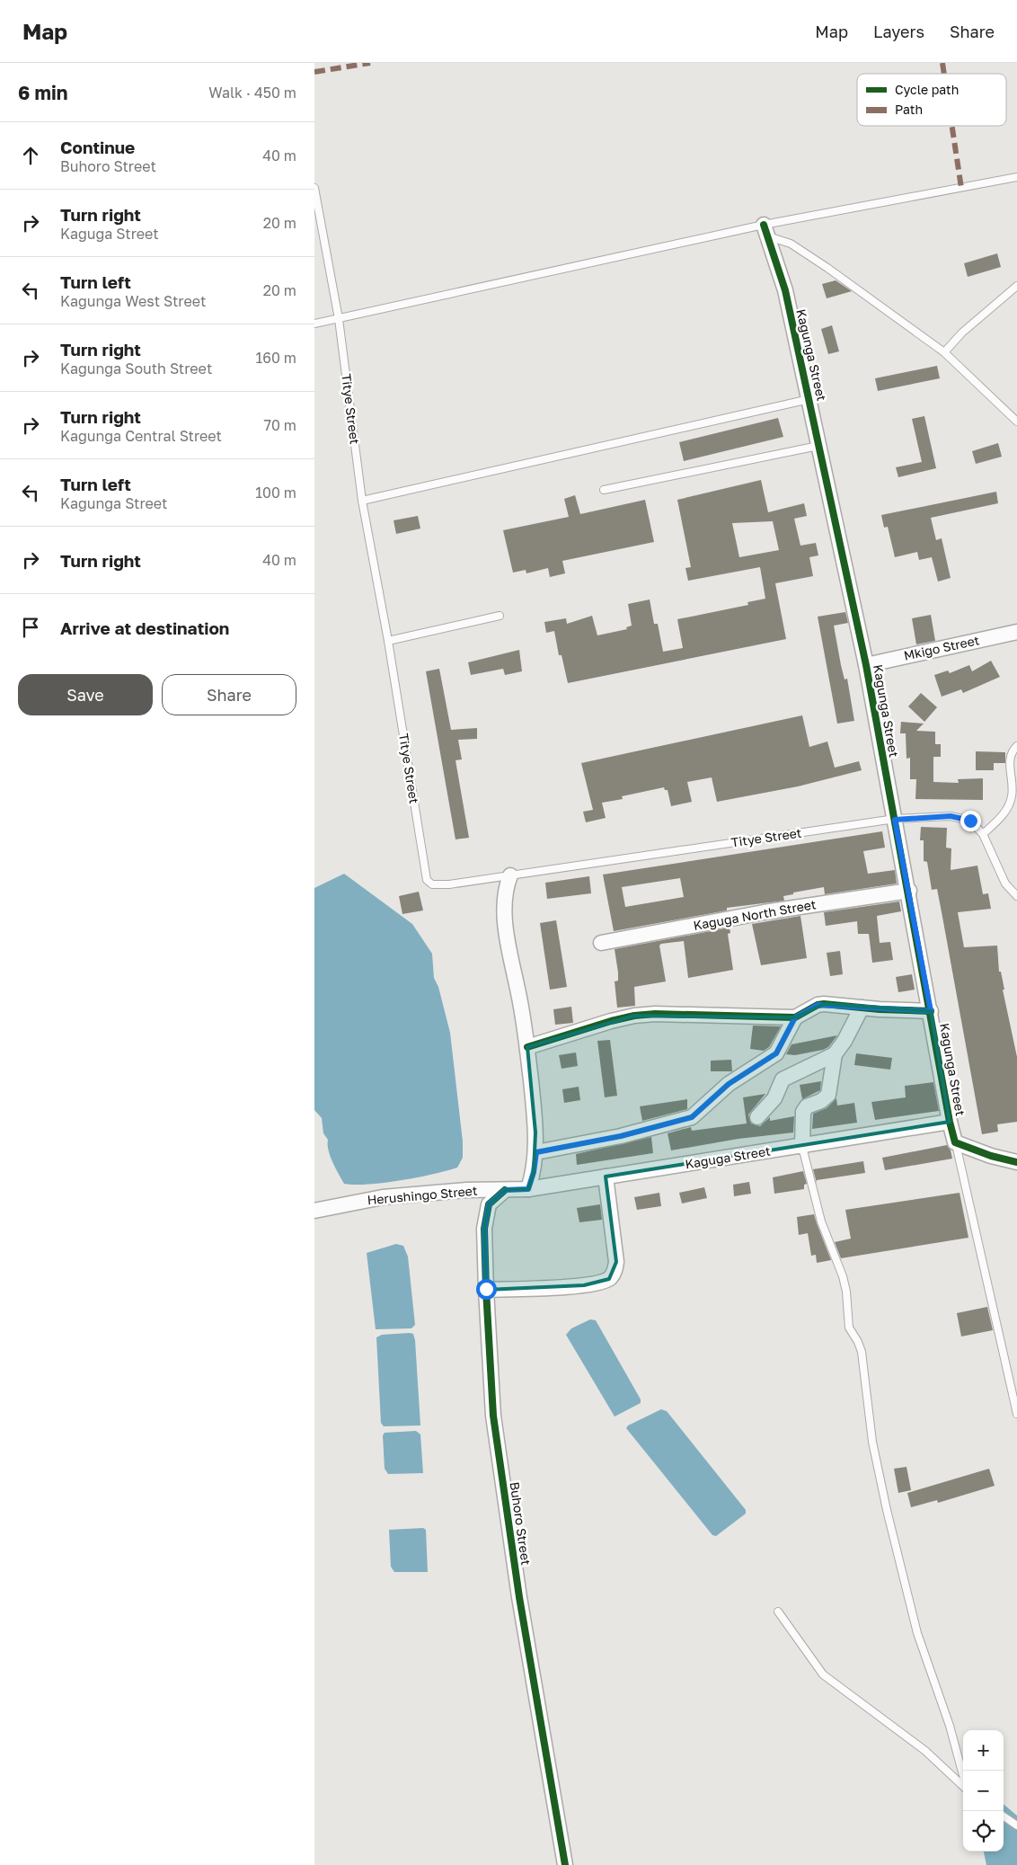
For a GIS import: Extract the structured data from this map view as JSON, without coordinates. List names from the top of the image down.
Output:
{
  "streets": {
    "street": [
      "Kagunga Street",
      "Mkigo Street",
      "Kaguga North Street",
      "Kaguga Street",
      "Herushingo Street",
      "Buhoro Street"
    ],
    "lane": ["Titye Street"]
  },
  "crossings": [
    ["Kagunga Street", "Titye Street"],
    ["Kagunga Street", "Mkigo Street"],
    ["Kagunga Street", "Kaguga North Street"],
    ["Kagunga Street", "Kaguga Street"],
    ["Kaguga Street", "Herushingo Street"],
    ["Kaguga Street", "Buhoro Street"],
    ["Herushingo Street", "Buhoro Street"]
  ],
  "legend": ["Cycle path", "Path"],
  "page": {
    "header": "Map",
    "nav": ["Map", "Layers", "Share"],
    "heading": ["6 min", "Walk · 450 m"],
    "list": [
      ["Continue", "Buhoro Street", "40 m"],
      ["Turn right", "Kaguga Street", "20 m"],
      ["Turn left", "Kagunga West Street", "20 m"],
      ["Turn right", "Kagunga South Street", "160 m"],
      ["Turn right", "Kagunga Central Street", "70 m"],
      ["Turn left", "Kagunga Street", "100 m"],
      ["Turn right", "40 m"],
      "Arrive at destination"
    ],
    "buttons": ["Save", "Share"],
    "map_buttons": ["+", "−"]
  }
}
